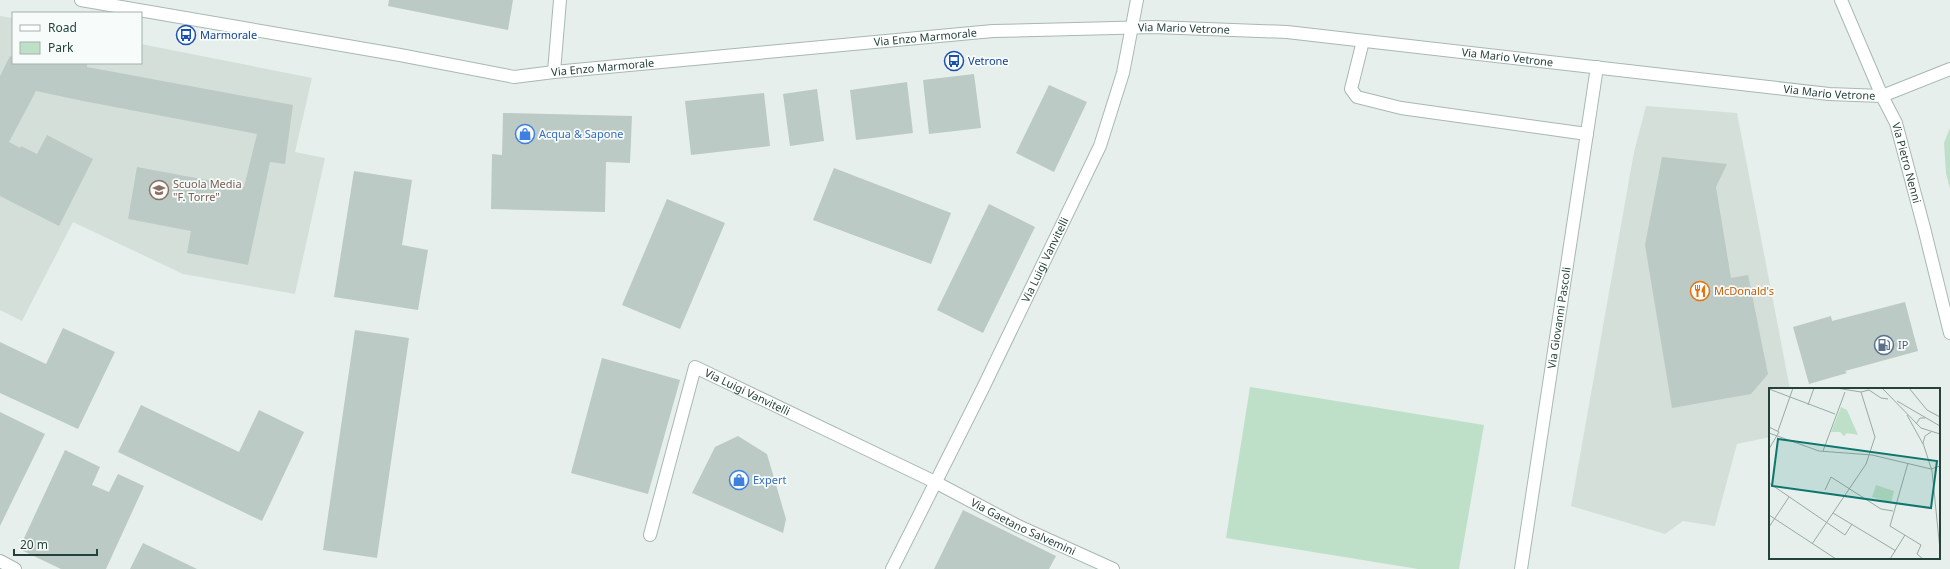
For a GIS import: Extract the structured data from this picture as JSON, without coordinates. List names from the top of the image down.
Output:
{
  "streets": {
    "street": [
      "Via Mario Vetrone",
      "Via Enzo Marmorale",
      "Via Pietro Nenni",
      "Via Luigi Vanvitelli",
      "Via Giovanni Pascoli",
      "Via Gaetano Salvemini"
    ]
  },
  "crossings": [
    ["Via Mario Vetrone", "Via Enzo Marmorale"],
    ["Via Mario Vetrone", "Via Pietro Nenni"],
    ["Via Mario Vetrone", "Via Luigi Vanvitelli"],
    ["Via Mario Vetrone", "Via Giovanni Pascoli"],
    ["Via Enzo Marmorale", "Via Luigi Vanvitelli"],
    ["Via Luigi Vanvitelli", "Via Gaetano Salvemini"]
  ],
  "places": {
    "bus stop": ["Marmorale", "Vetrone"],
    "shop": ["Acqua & Sapone", "Expert"],
    "school or university": ["Scuola Media \"F. Torre\""],
    "restaurant": ["McDonald's"],
    "fuel station": ["IP"]
  },
  "legend": ["Road", "Park"],
  "scale_bar": "20 m"
}
